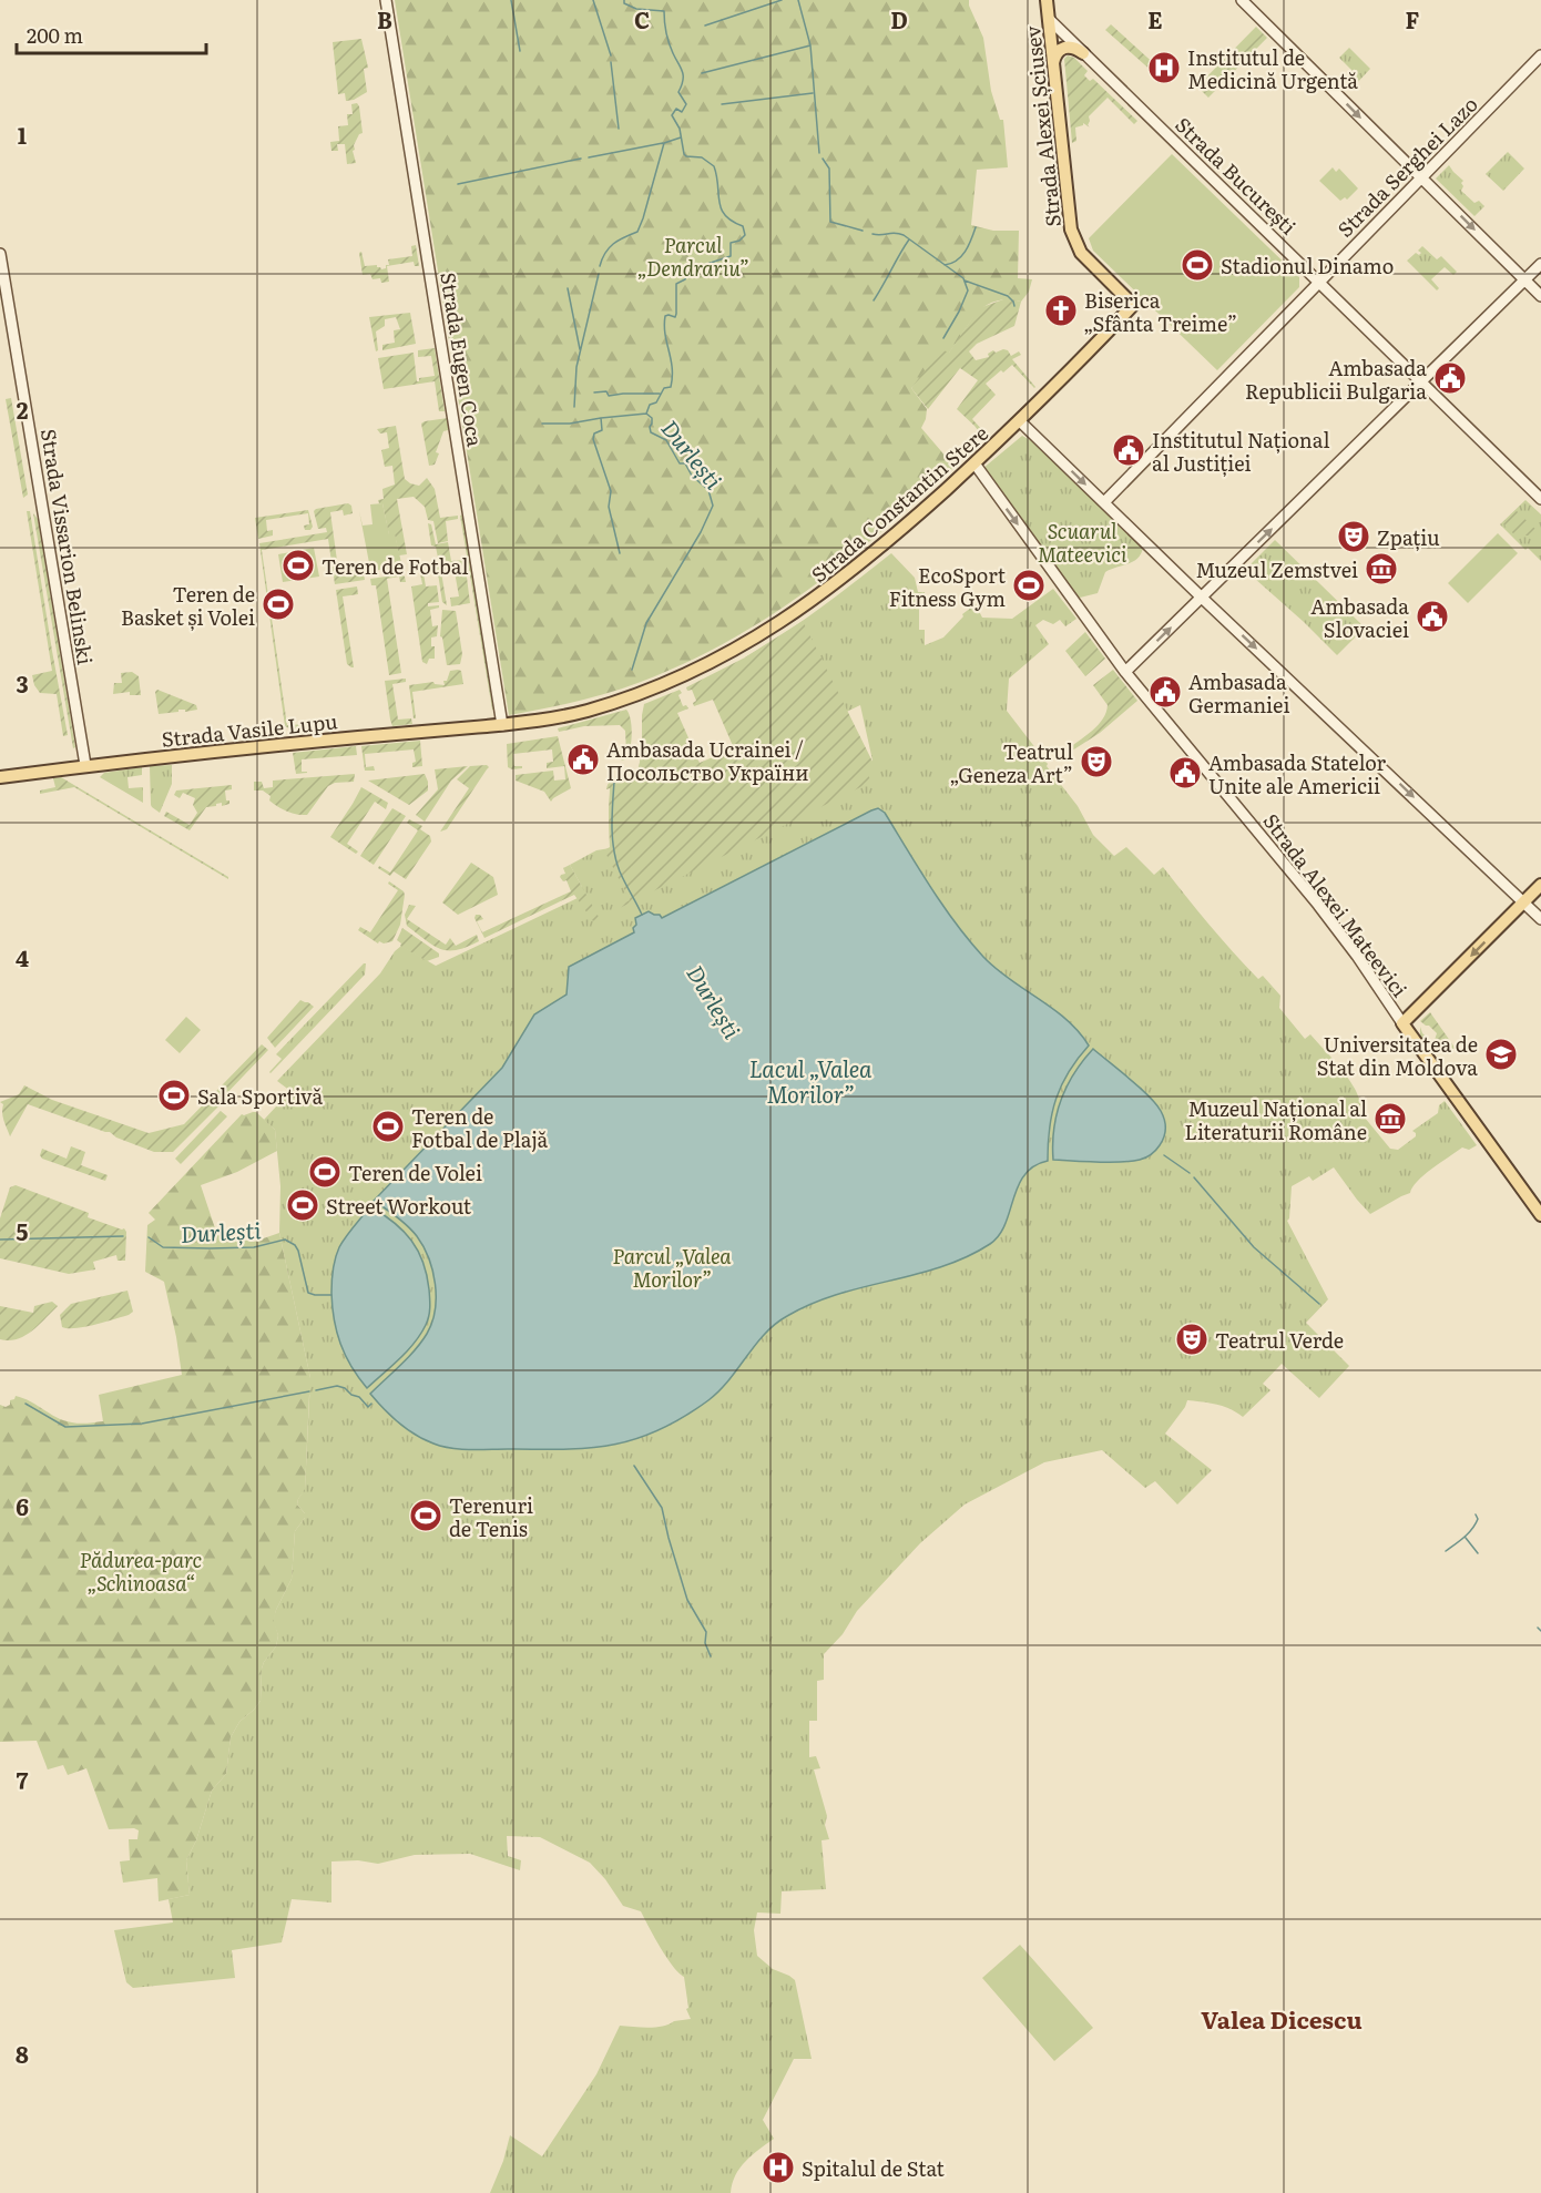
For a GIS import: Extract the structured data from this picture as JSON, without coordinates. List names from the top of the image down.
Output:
{
  "streets": {
    "main road": [
      "Strada Alexei Șciusev",
      "Strada Serghei Lazo",
      "Strada București",
      "Strada Eugen Coca",
      "Strada Constantin Stere",
      "Strada Vissarion Belinski",
      "Strada Vasile Lupu",
      "Strada Alexei Mateevici"
    ]
  },
  "crossings": [
    ["Strada Alexei Șciusev", "Strada București"],
    ["Strada Alexei Șciusev", "Strada Constantin Stere"],
    ["Strada Serghei Lazo", "Strada București"],
    ["Strada Eugen Coca", "Strada Constantin Stere"],
    ["Strada Eugen Coca", "Strada Vasile Lupu"],
    ["Strada Constantin Stere", "Strada Vasile Lupu"],
    ["Strada Constantin Stere", "Strada Alexei Mateevici"],
    ["Strada Vissarion Belinski", "Strada Vasile Lupu"]
  ],
  "districts": ["Valea Dicescu"],
  "water": ["Durlești", "Lacul „Valea Morilor”"],
  "parks": [
    "Parcul „Dendrariu”",
    "Scuarul Mateevici",
    "Parcul „Valea Morilor”",
    "Pădurea-parc „Schinoasa“"
  ],
  "places": {
    "hospital": ["Institutul de Medicină Urgentă", "Spitalul de Stat"],
    "sports": [
      "Stadionul Dinamo",
      "Teren de Fotbal",
      "EcoSport Fitness Gym",
      "Teren de Basket și Volei",
      "Sala Sportivă",
      "Teren de Fotbal de Plajă",
      "Teren de Volei",
      "Street Workout",
      "Terenuri de Tenis"
    ],
    "church": ["Biserica „Sfânta Treime”"],
    "public building": [
      "Ambasada Republicii Bulgaria",
      "Institutul Național al Justiției",
      "Ambasada Slovaciei",
      "Ambasada Germaniei",
      "Ambasada Ucrainei / Посольство України",
      "Ambasada Statelor Unite ale Americii"
    ],
    "theatre": ["Zpațiu", "Teatrul „Geneza Art”", "Teatrul Verde"],
    "museum": ["Muzeul Zemstvei", "Muzeul Național al Literaturii Române"],
    "school or university": ["Universitatea de Stat din Moldova"]
  },
  "scale_bar": "200 m",
  "grid": {
    "columns": [
      "B",
      "C",
      "D",
      "E",
      "F"
    ],
    "rows": [
      "1",
      "2",
      "3",
      "4",
      "5",
      "6",
      "7",
      "8"
    ]
  }
}
